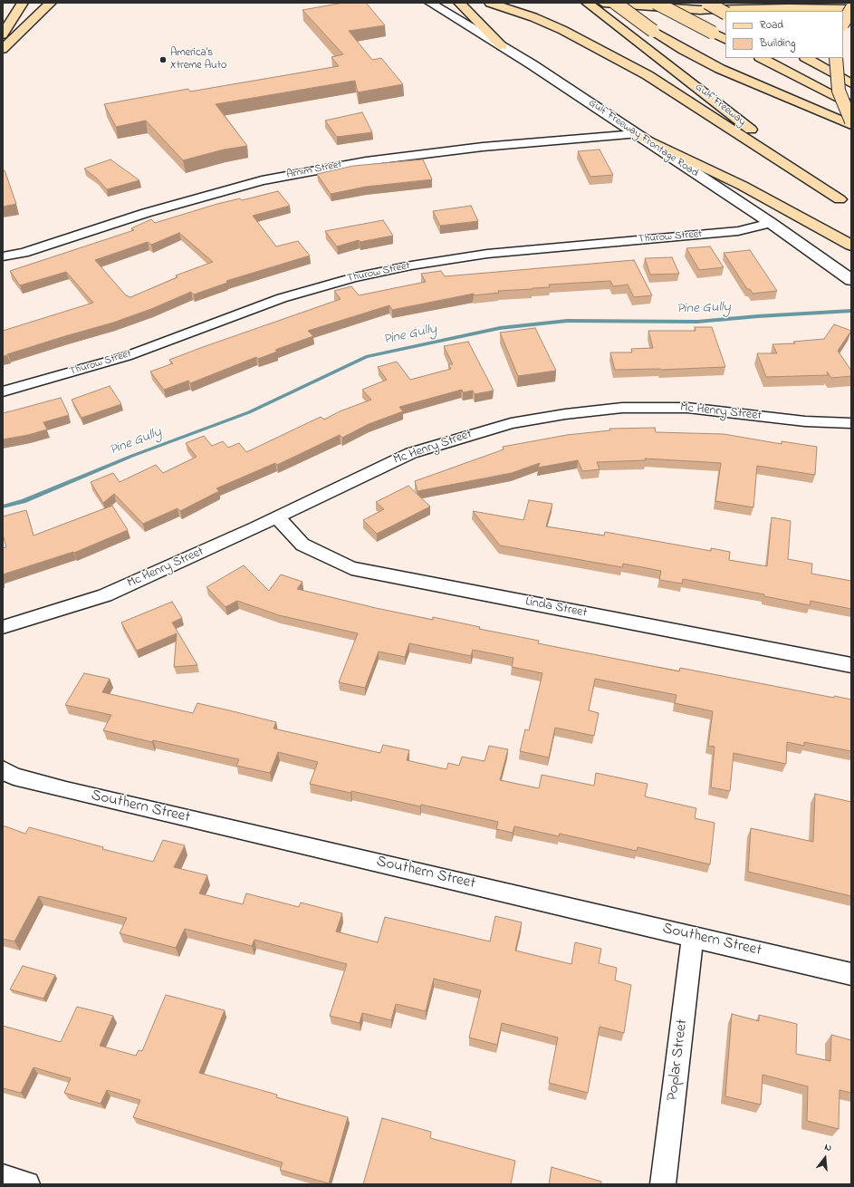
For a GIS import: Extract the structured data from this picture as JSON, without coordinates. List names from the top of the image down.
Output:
{
  "streets": {
    "main road": ["Gulf Freeway", "Gulf Freeway Frontage Road"],
    "street": [
      "Arnim Street",
      "Thurow Street",
      "Mc Henry Street",
      "Linda Street",
      "Southern Street",
      "Poplar Street"
    ]
  },
  "crossings": [
    ["Gulf Freeway Frontage Road", "Arnim Street"],
    ["Gulf Freeway Frontage Road", "Thurow Street"],
    ["Mc Henry Street", "Linda Street"],
    ["Southern Street", "Poplar Street"]
  ],
  "water": ["Pine Gully"],
  "places": ["America's Xtreme Auto"],
  "legend": ["Road", "Building"],
  "north": "top"
}
